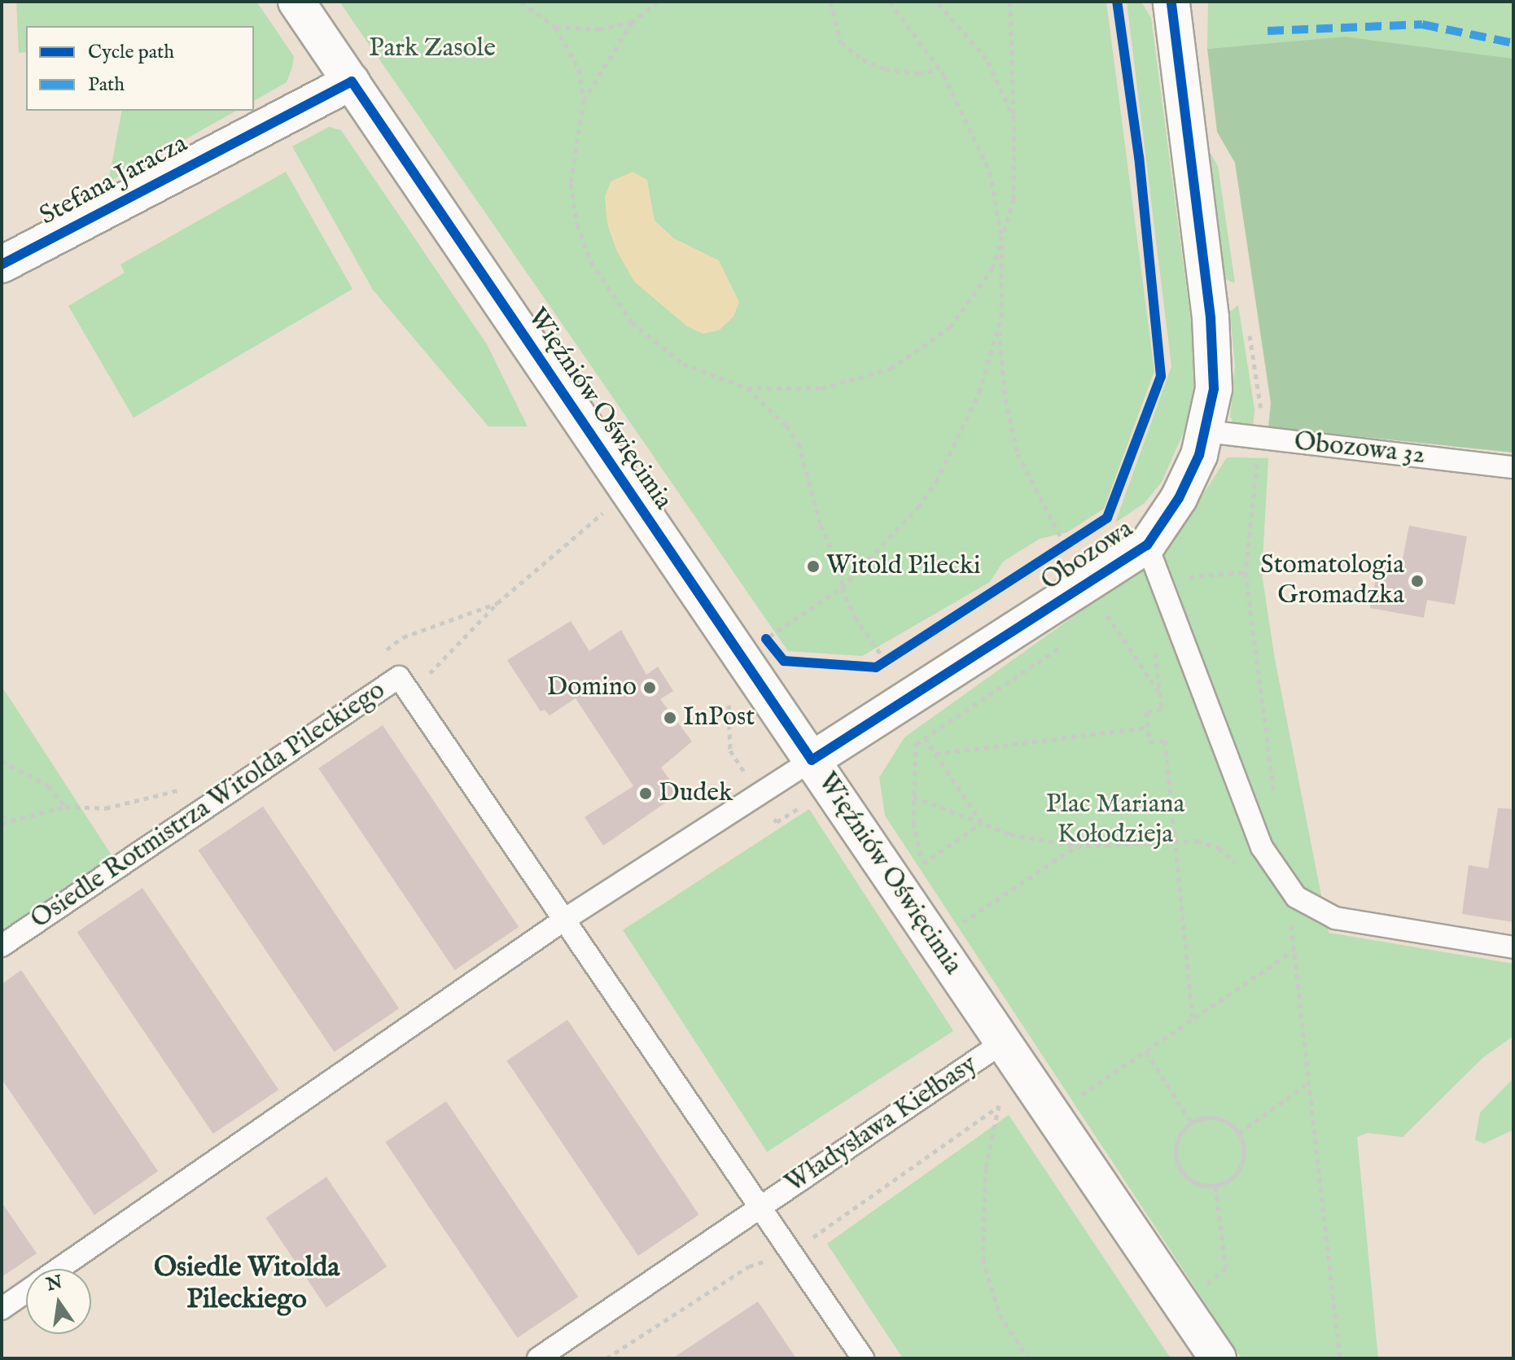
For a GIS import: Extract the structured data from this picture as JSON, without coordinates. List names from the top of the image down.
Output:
{
  "streets": {
    "street": ["Stefana Jaracza", "Więźniów Oświęcimia", "Obozowa"],
    "lane": ["Obozowa 32", "Osiedle Rotmistrza Witolda Pileckiego", "Władysława Kiełbasy"]
  },
  "crossings": [
    ["Stefana Jaracza", "Więźniów Oświęcimia"],
    ["Więźniów Oświęcimia", "Obozowa"],
    ["Więźniów Oświęcimia", "Władysława Kiełbasy"],
    ["Obozowa 32", "Obozowa"],
    ["Osiedle Rotmistrza Witolda Pileckiego", "Władysława Kiełbasy"]
  ],
  "districts": ["Osiedle Witolda Pileckiego"],
  "parks": ["Park Zasole", "Plac Mariana Kołodzieja"],
  "places": [
    "Witold Pilecki",
    "Stomatologia Gromadzka",
    "Domino",
    "InPost",
    "Dudek"
  ],
  "legend": ["Cycle path", "Path"],
  "north": "top"
}
